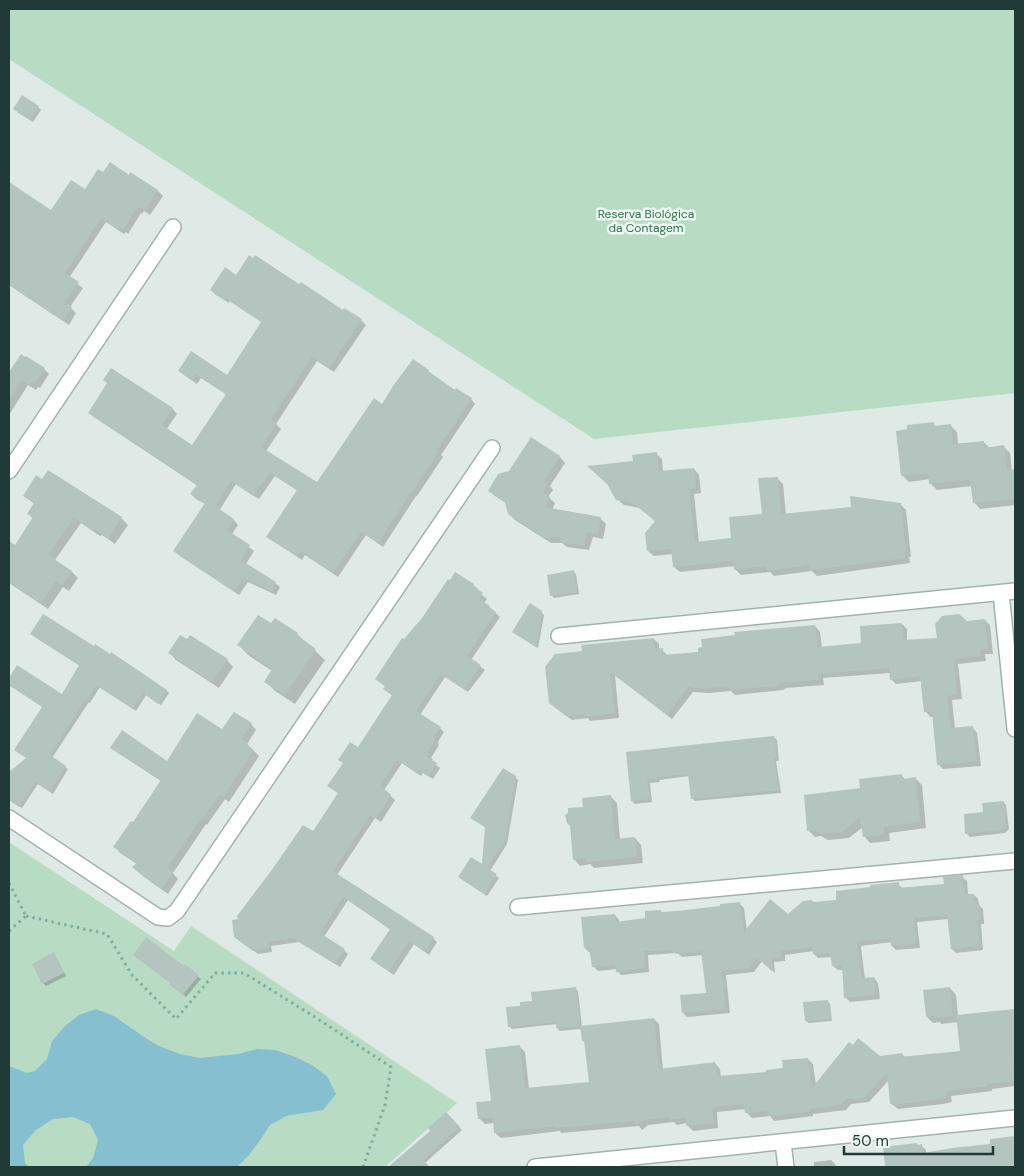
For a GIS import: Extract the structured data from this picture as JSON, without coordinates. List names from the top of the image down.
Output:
{
  "parks": ["Reserva Biológica da Contagem"],
  "scale_bar": "50 m"
}
